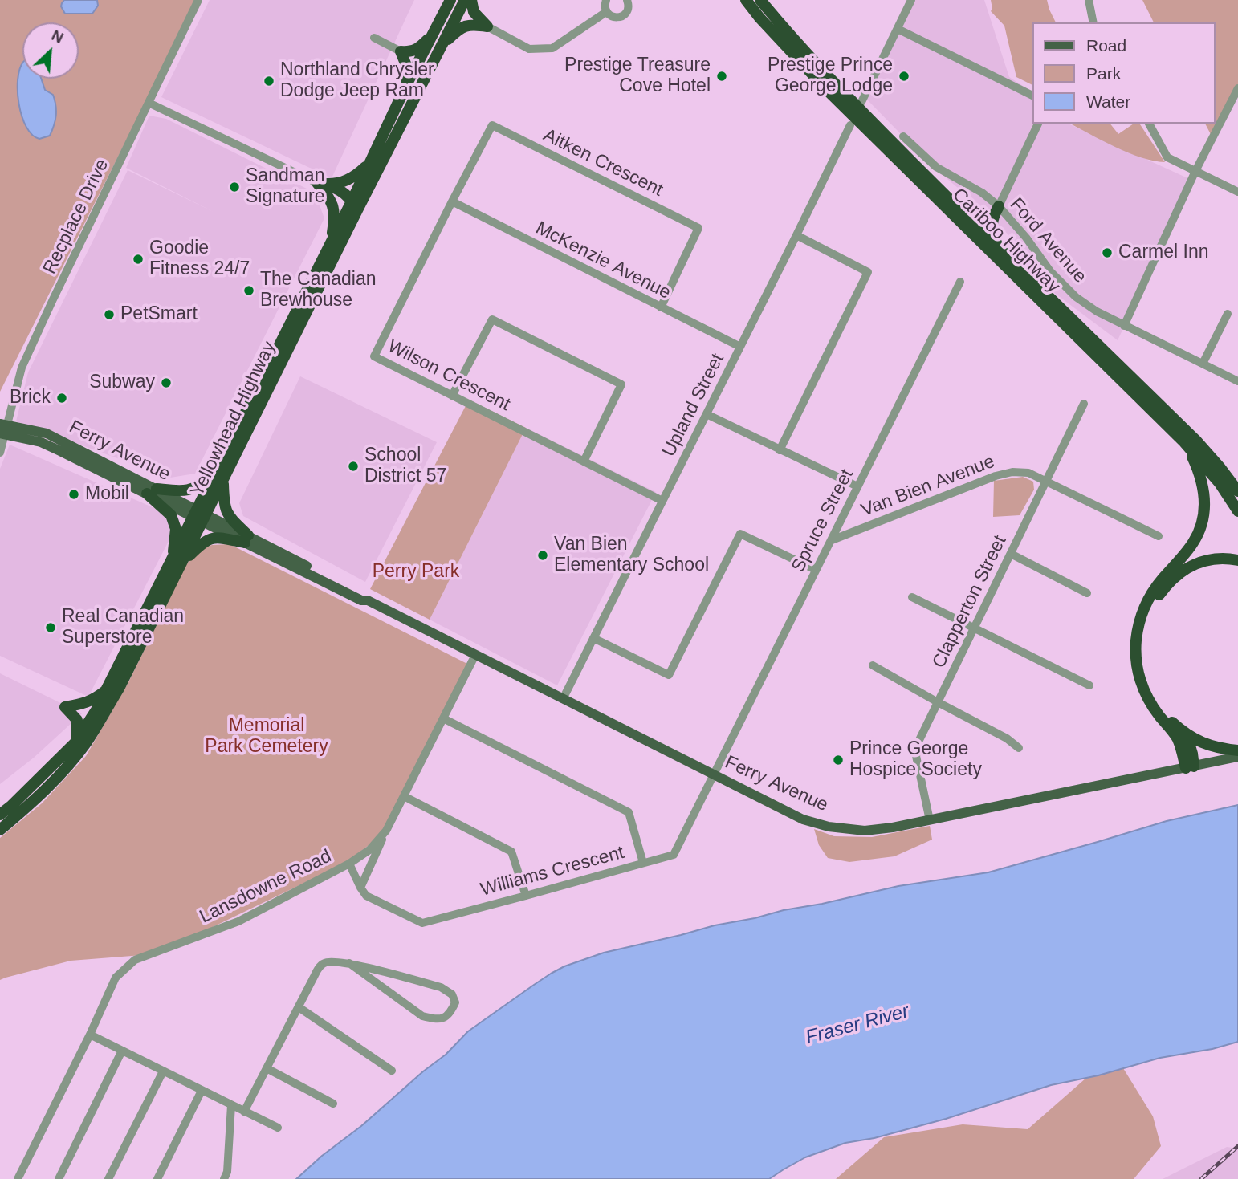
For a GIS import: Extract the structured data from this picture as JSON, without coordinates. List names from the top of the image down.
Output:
{
  "streets": {
    "highway": ["Cariboo Highway", "Yellowhead Highway"],
    "main road": ["Ferry Avenue"],
    "street": [
      "Aitken Crescent",
      "Recplace Drive",
      "Ford Avenue",
      "McKenzie Avenue",
      "Wilson Crescent",
      "Upland Street",
      "Van Bien Avenue",
      "Spruce Street",
      "Clapperton Street",
      "Williams Crescent",
      "Lansdowne Road"
    ]
  },
  "crossings": [
    ["Aitken Crescent", "McKenzie Avenue"],
    ["Aitken Crescent", "Wilson Crescent"],
    ["Recplace Drive", "Ferry Avenue"],
    ["McKenzie Avenue", "Wilson Crescent"],
    ["McKenzie Avenue", "Upland Street"],
    ["Wilson Crescent", "Upland Street"],
    ["Upland Street", "Ferry Avenue"],
    ["Yellowhead Highway", "Ferry Avenue"],
    ["Ferry Avenue", "Spruce Street"],
    ["Ferry Avenue", "Clapperton Street"],
    ["Ferry Avenue", "Williams Crescent"],
    ["Ferry Avenue", "Lansdowne Road"],
    ["Van Bien Avenue", "Spruce Street"],
    ["Van Bien Avenue", "Clapperton Street"],
    ["Spruce Street", "Williams Crescent"],
    ["Williams Crescent", "Lansdowne Road"]
  ],
  "water": ["Fraser River"],
  "parks": ["Perry Park", "Memorial Park Cemetery"],
  "places": [
    "Prestige Treasure Cove Hotel",
    "Prestige Prince George Lodge",
    "Northland Chrysler Dodge Jeep Ram",
    "Sandman Signature",
    "Carmel Inn",
    "Goodie Fitness 24/7",
    "The Canadian Brewhouse",
    "PetSmart",
    "Subway",
    "Brick",
    "School District 57",
    "Mobil",
    "Van Bien Elementary School",
    "Real Canadian Superstore",
    "Prince George Hospice Society"
  ],
  "legend": ["Road", "Park", "Water"],
  "north": "top right"
}
